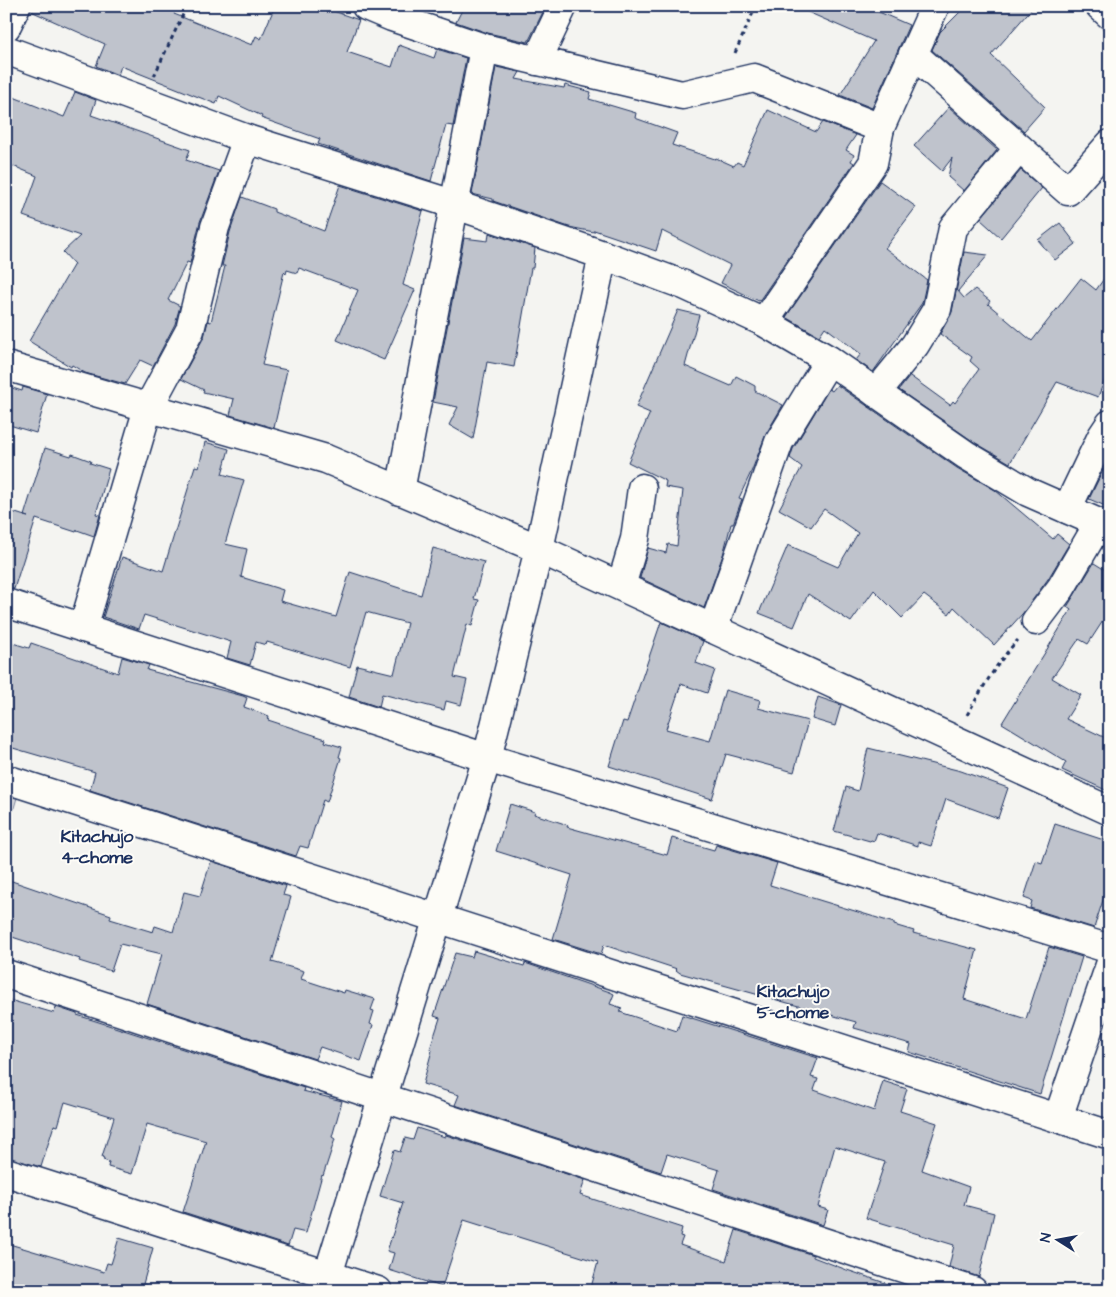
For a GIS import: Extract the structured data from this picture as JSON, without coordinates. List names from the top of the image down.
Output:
{
  "districts": ["Kitachujo 4-chome", "Kitachujo 5-chome"],
  "north": "left"
}
